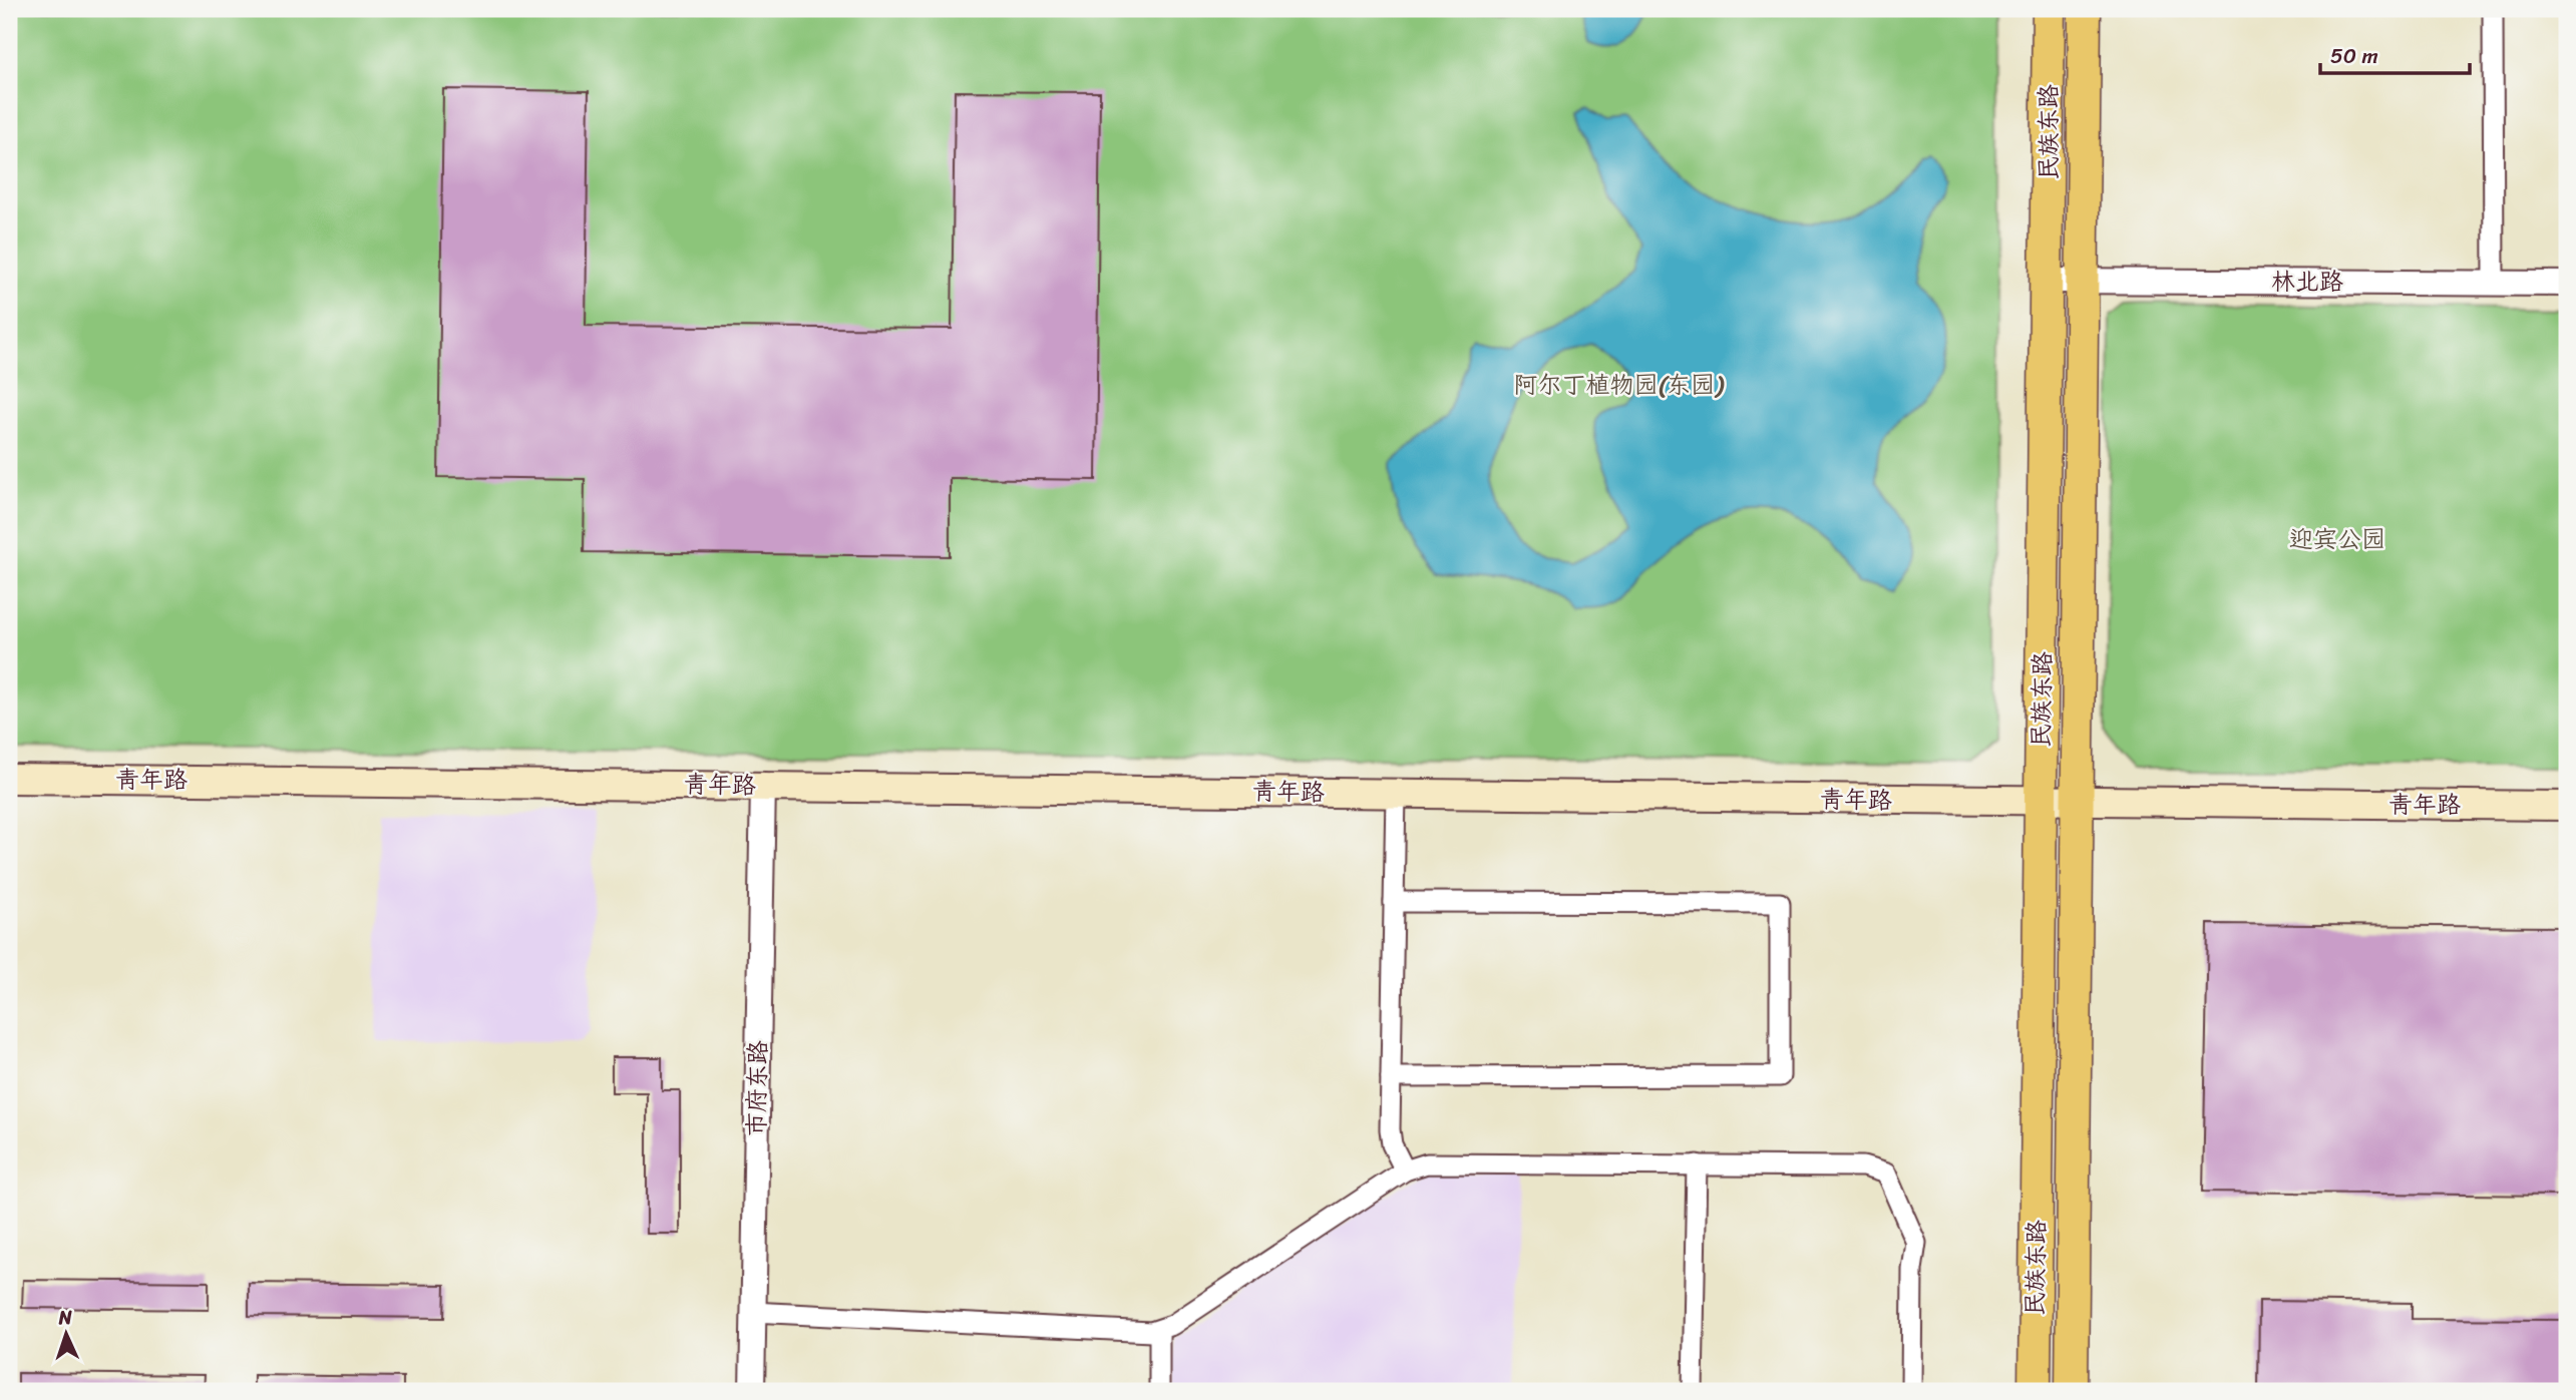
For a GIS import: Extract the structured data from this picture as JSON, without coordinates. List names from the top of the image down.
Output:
{
  "streets": {
    "main road": ["民族东路", "青年路"],
    "street": ["林北路", "市府东路"]
  },
  "crossings": [
    ["民族东路", "林北路"],
    ["民族东路", "青年路"],
    ["青年路", "市府东路"]
  ],
  "parks": ["阿尔丁植物园(东园)", "迎宾公园"],
  "scale_bar": "50 m",
  "north": "top"
}
